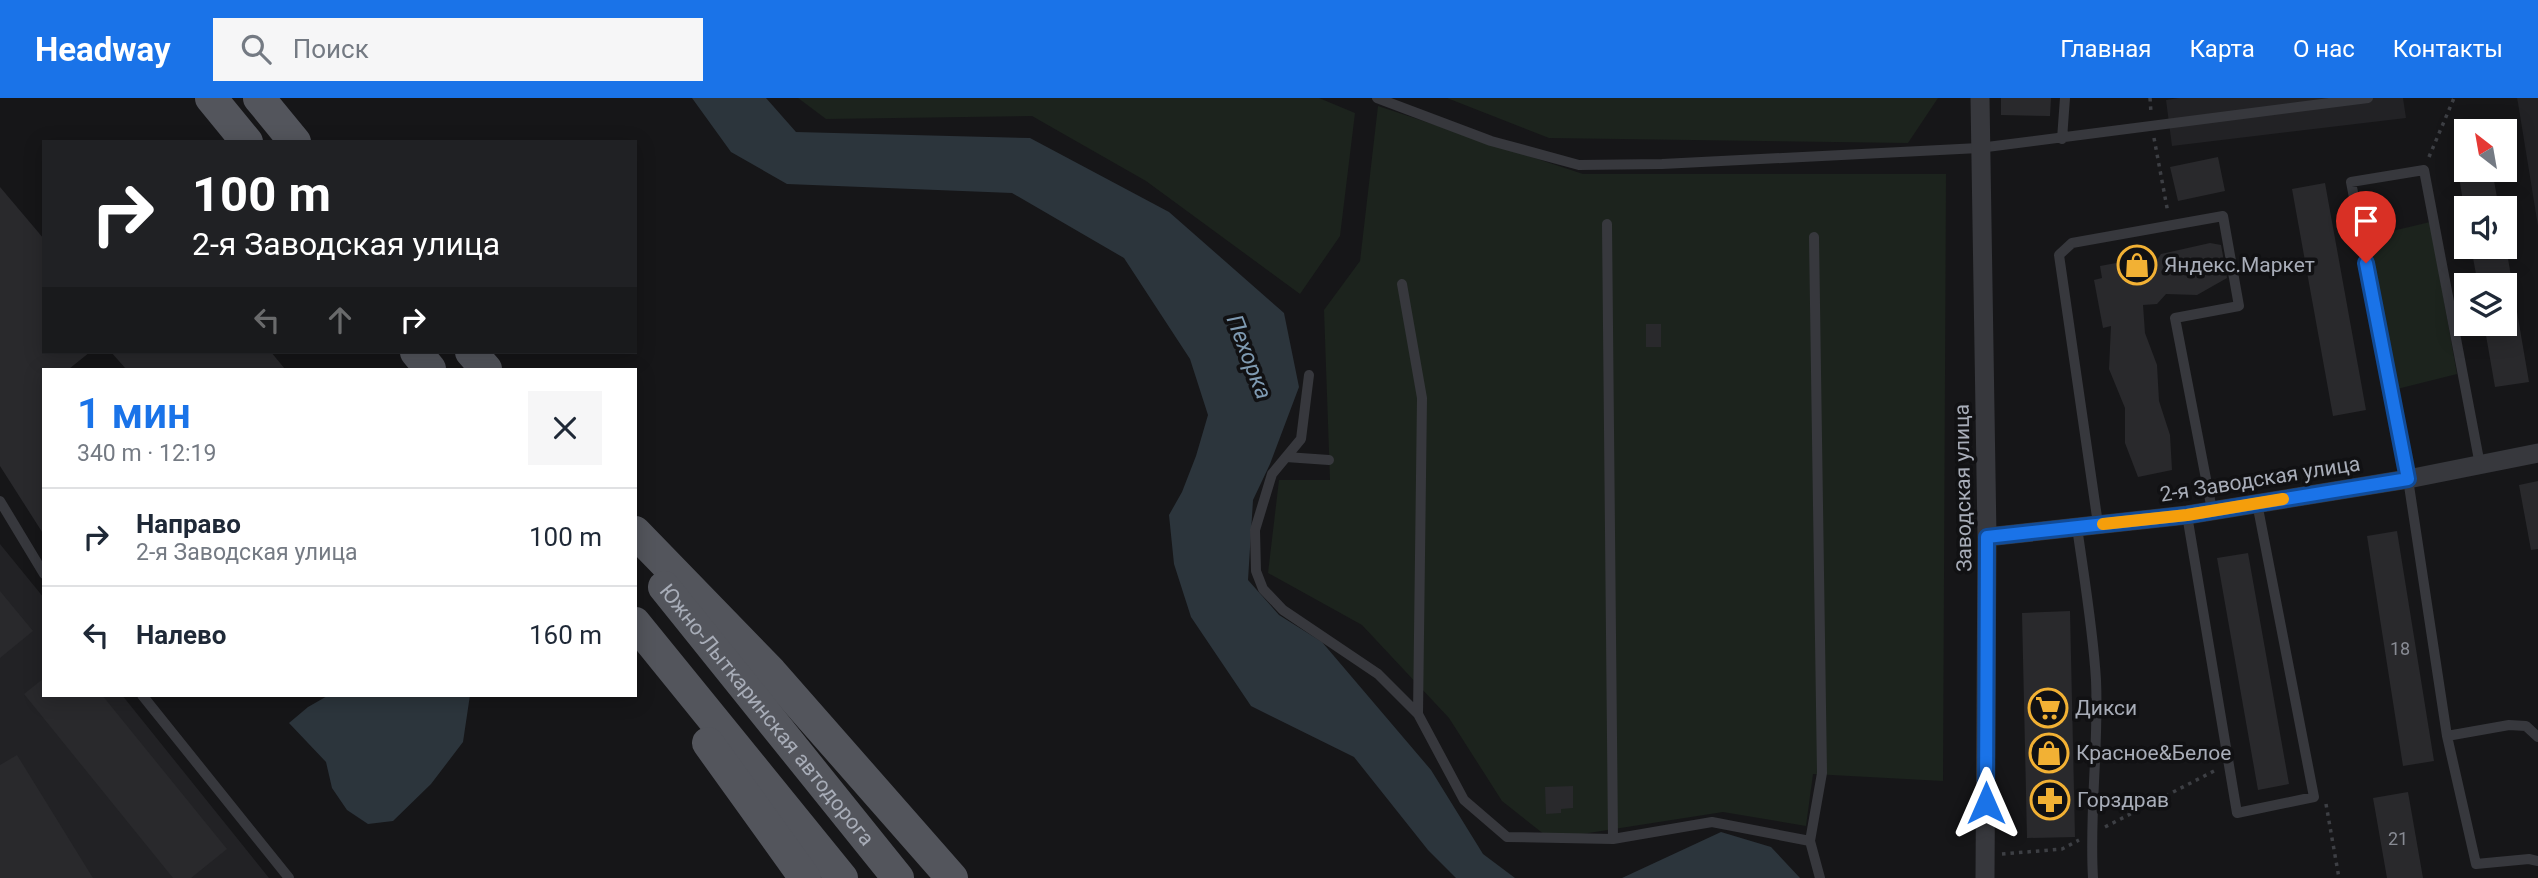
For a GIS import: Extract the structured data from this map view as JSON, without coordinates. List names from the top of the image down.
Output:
{
  "streets": {
    "main road": ["Южно-Лыткаринская автодорога"],
    "street": ["2-я Заводская улица", "Заводская улица"]
  },
  "crossings": [
    ["2-я Заводская улица", "Заводская улица"]
  ],
  "water": ["Пехорка"],
  "places": {
    "shop": ["Яндекс.Маркет", "Красное&Белое"],
    "supermarket": ["Дикси"],
    "pharmacy": ["Горздрав"]
  },
  "house_numbers": ["18", "21"],
  "north": "top left",
  "page": {
    "header": "Headway",
    "search": "Поиск",
    "nav": [
      "Главная",
      "Карта",
      "О нас",
      "Контакты"
    ],
    "turn": ["100 m", "2-я Заводская улица"],
    "heading": ["1 мин", "340 m · 12:19"],
    "list": [
      {
        "name": "Направо",
        "note": "2-я Заводская улица",
        "value": "100 m"
      },
      {
        "name": "Налево",
        "value": "160 m"
      }
    ]
  }
}
